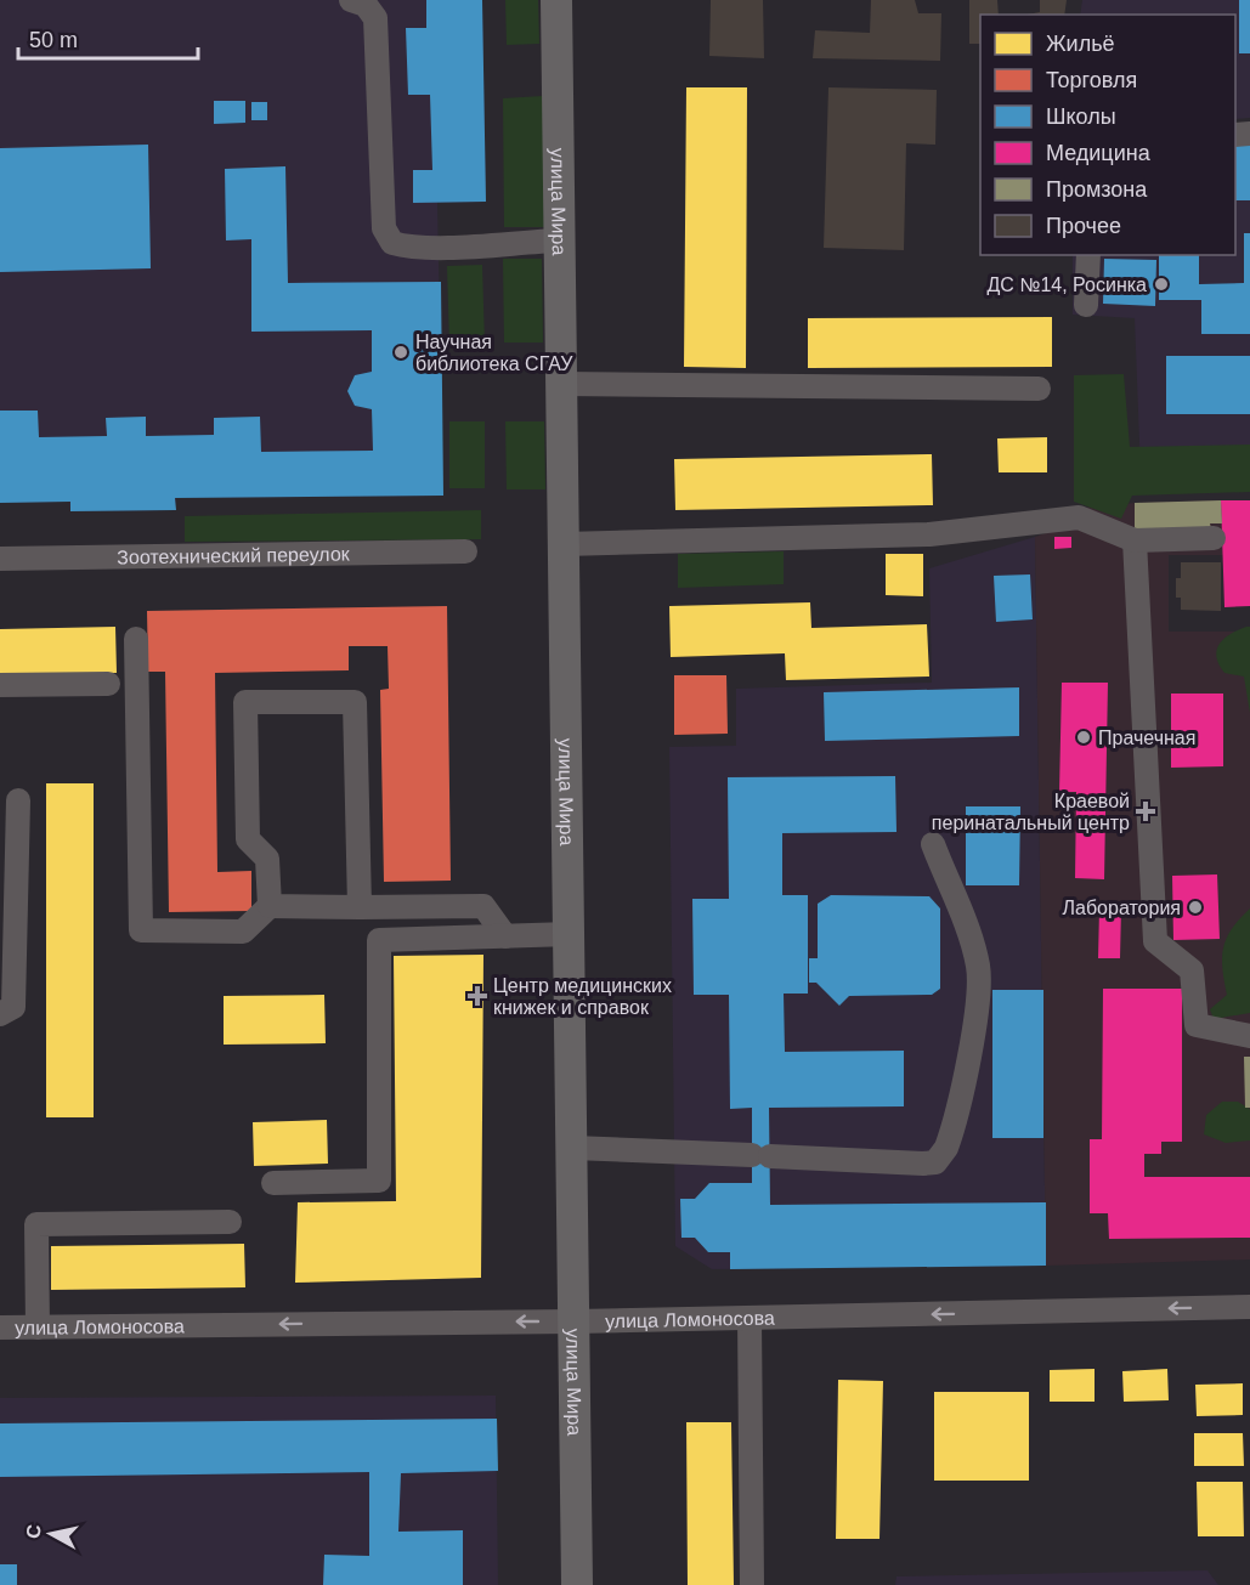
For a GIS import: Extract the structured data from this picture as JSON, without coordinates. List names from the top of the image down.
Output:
{
  "streets": {
    "main road": ["улица Мира"],
    "street": ["Зоотехнический переулок", "улица Ломоносова"]
  },
  "crossings": [
    ["улица Мира", "улица Ломоносова"]
  ],
  "one_way": ["улица Ломоносова"],
  "places": {
    "other": [
      "ДС №14, Росинка",
      "Научная библиотека СГАУ",
      "Прачечная",
      "Лаборатория"
    ],
    "health": ["Краевой перинатальный центр", "Центр медицинских книжек и справок"]
  },
  "legend": [
    "Жильё",
    "Торговля",
    "Школы",
    "Медицина",
    "Промзона",
    "Прочее"
  ],
  "scale_bar": "50 m",
  "north": "left"
}
